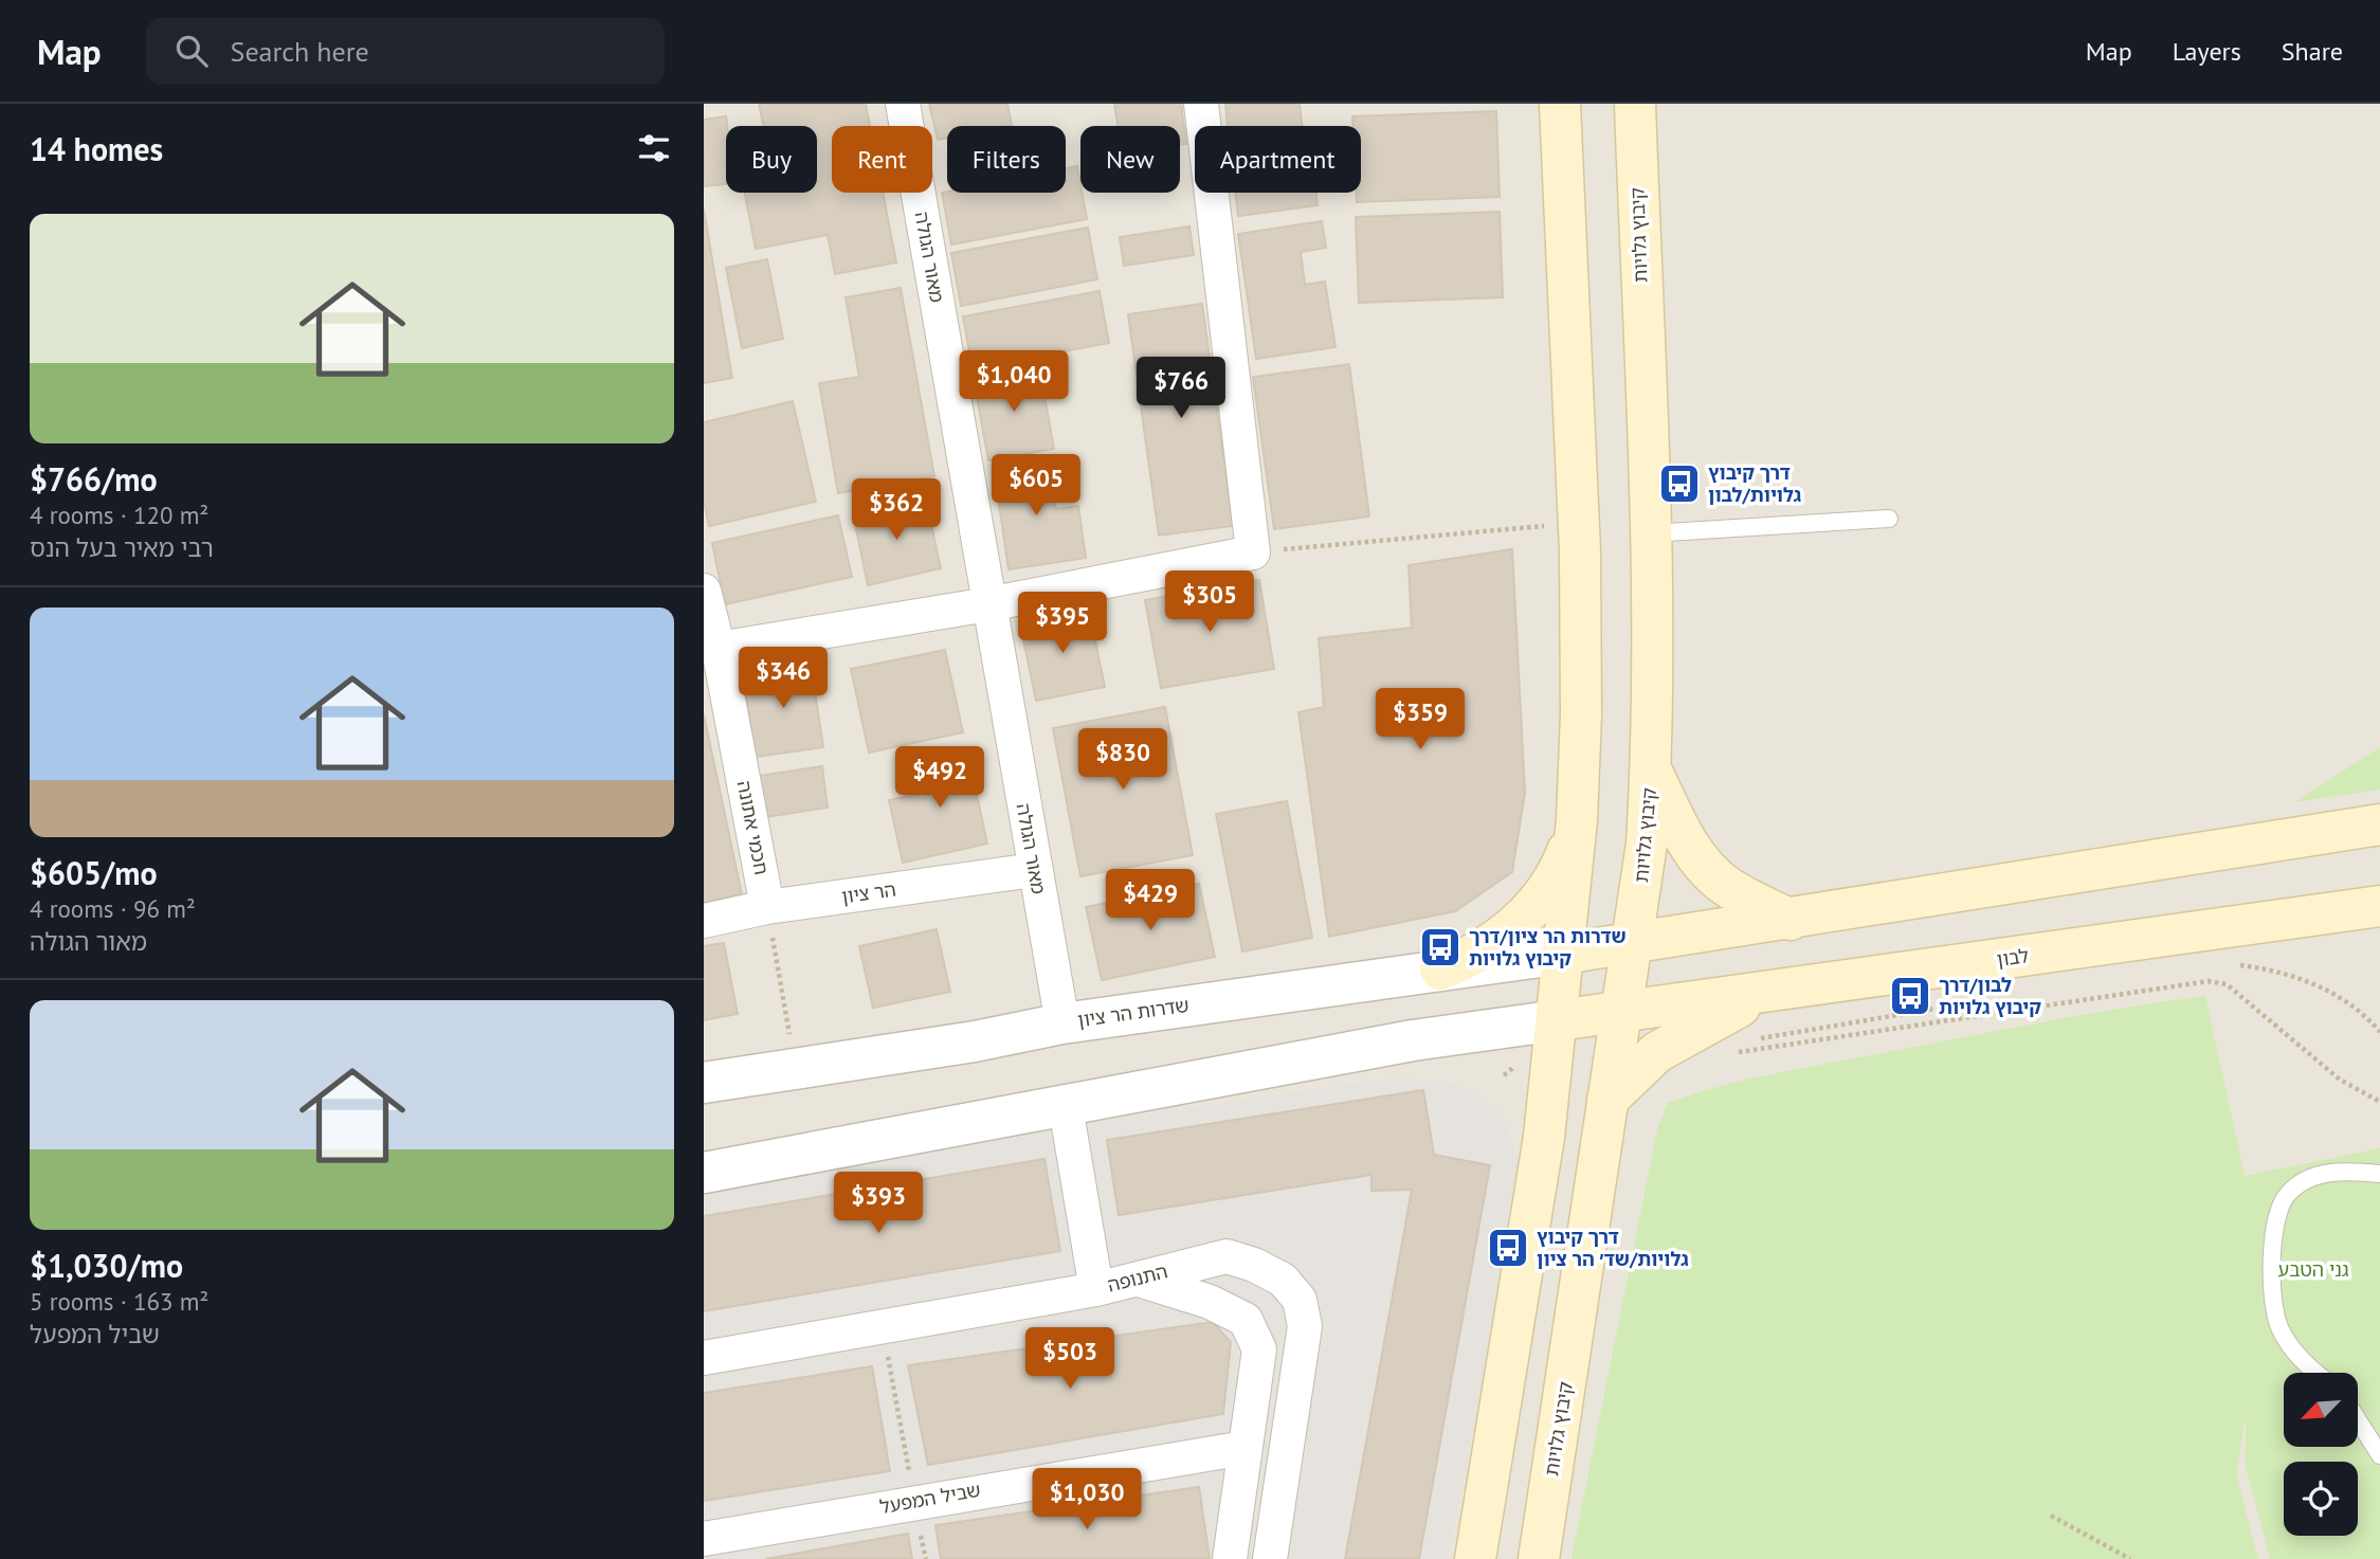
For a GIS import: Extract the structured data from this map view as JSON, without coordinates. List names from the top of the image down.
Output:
{
  "streets": {
    "main road": ["קיבוץ גלויות", "לבון"],
    "street": [
      "מאור הגולה",
      "חכמי אתונה",
      "הר ציון",
      "שדרות הר ציון",
      "התנופה",
      "שביל המפעל"
    ]
  },
  "crossings": [
    ["קיבוץ גלויות", "לבון"],
    ["מאור הגולה", "הר ציון"],
    ["מאור הגולה", "שדרות הר ציון"],
    ["חכמי אתונה", "הר ציון"]
  ],
  "parks": ["גני הטבע"],
  "places": {
    "bus stop": [
      "דרך קיבוץ גלויות/לבון",
      "שדרות הר ציון/דרך קיבוץ גלויות",
      "לבון/דרך קיבוץ גלויות",
      "דרך קיבוץ גלויות/שד׳ הר ציון"
    ]
  },
  "north": "bottom left",
  "page": {
    "header": "Map",
    "search": "Search here",
    "nav": ["Map", "Layers", "Share"],
    "heading": "14 homes",
    "chip": [
      "Buy",
      "Rent",
      "Filters",
      "New",
      "Apartment"
    ],
    "list": [
      {
        "name": "$766/mo",
        "note": "4 rooms · 120 m² · רבי מאיר בעל הנס"
      },
      {
        "name": "$605/mo",
        "note": "4 rooms · 96 m² · מאור הגולה"
      },
      {
        "name": "$1,030/mo",
        "note": "5 rooms · 163 m² · שביל המפעל"
      }
    ],
    "price": [
      "$1,040",
      "$766",
      "$605",
      "$362",
      "$305",
      "$395",
      "$346",
      "$359",
      "$830",
      "$492",
      "$429",
      "$393",
      "$503",
      "$1,030"
    ]
  }
}
